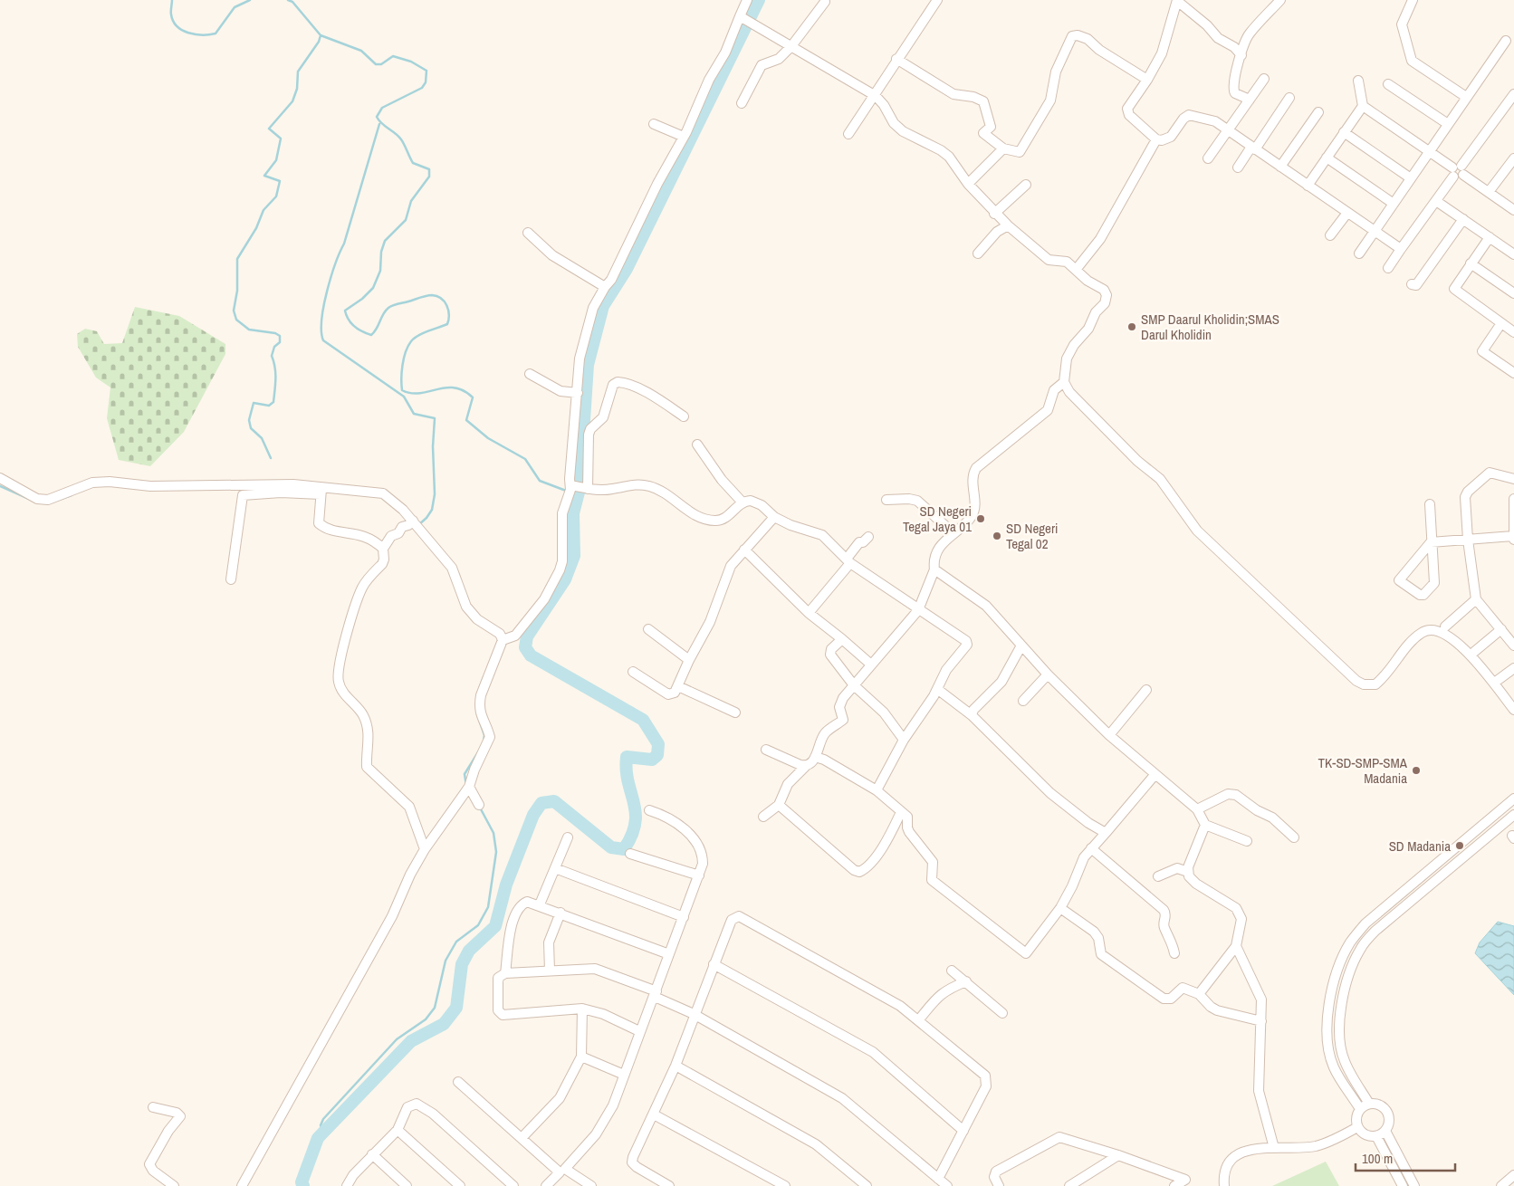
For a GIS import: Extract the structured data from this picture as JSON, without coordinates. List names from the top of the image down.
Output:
{
  "places": [
    "SMP Daarul Kholidin;SMAS Darul Kholidin",
    "SD Negeri Tegal Jaya 01",
    "SD Negeri Tegal 02",
    "TK-SD-SMP-SMA Madania",
    "SD Madania"
  ],
  "scale_bar": "100 m"
}
